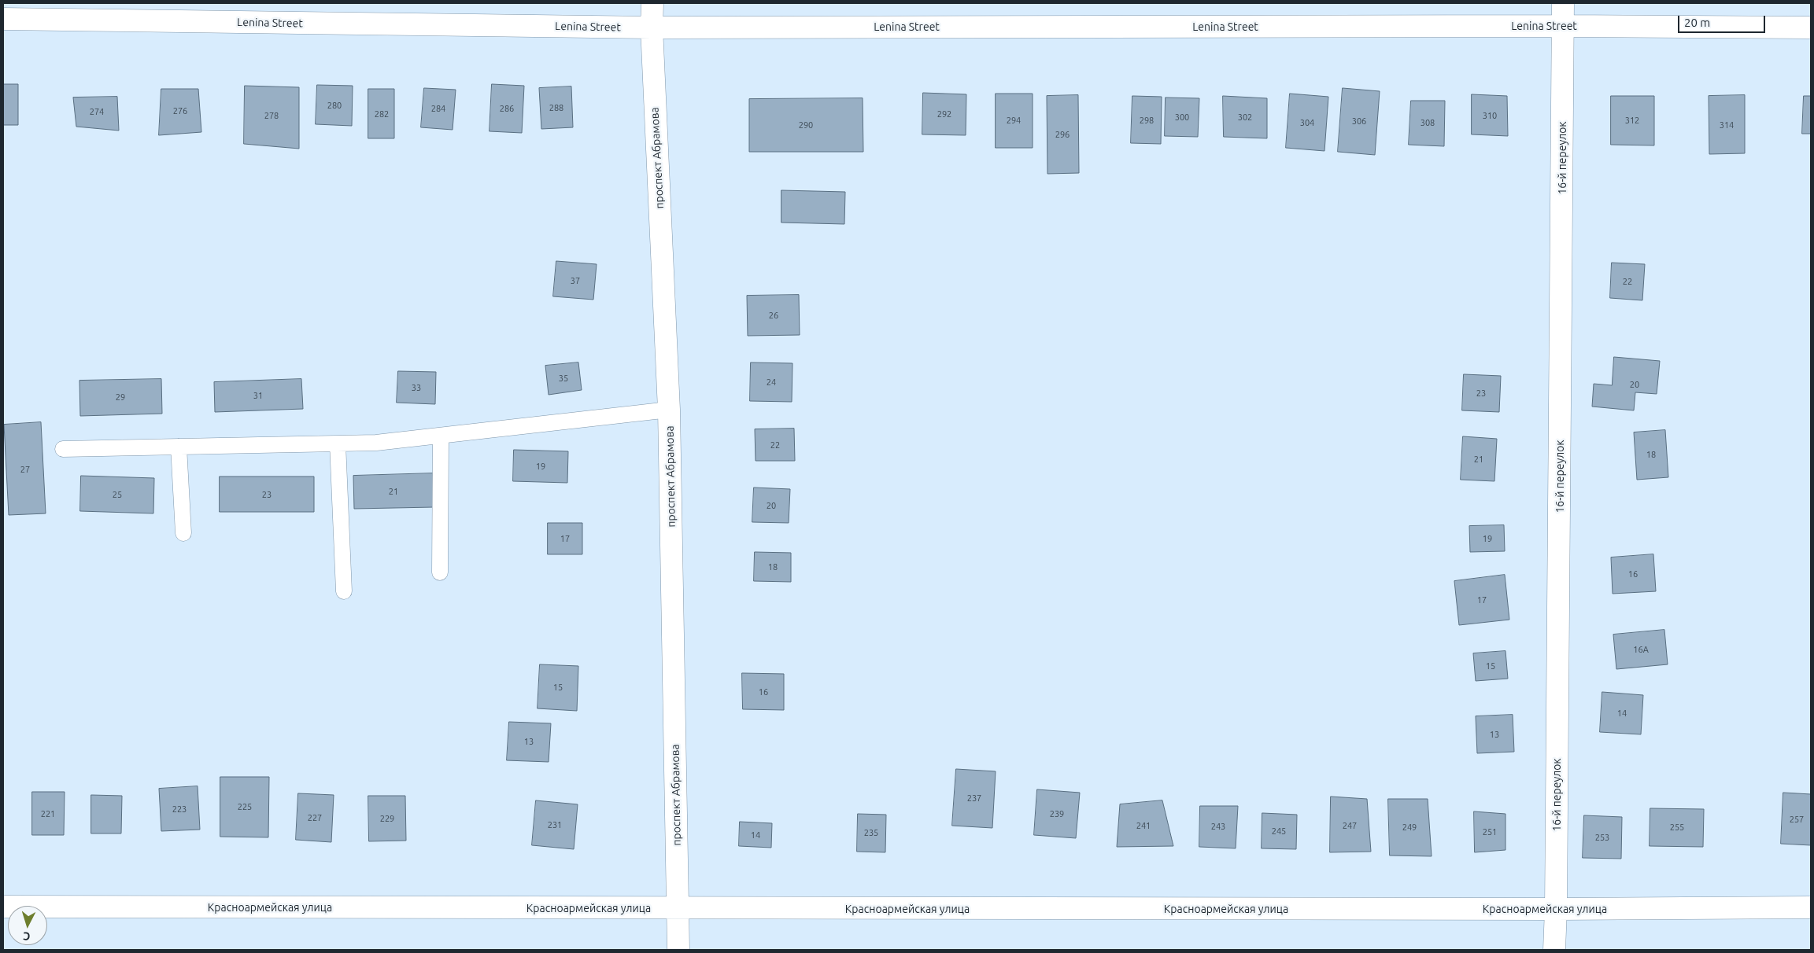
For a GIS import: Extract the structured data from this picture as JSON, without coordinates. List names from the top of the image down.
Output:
{
  "streets": {
    "street": [
      "Lenina Street",
      "проспект Абрамова",
      "16-й переулок",
      "Красноармейская улица"
    ]
  },
  "crossings": [
    ["Lenina Street", "проспект Абрамова"],
    ["Lenina Street", "16-й переулок"],
    ["проспект Абрамова", "Красноармейская улица"],
    ["16-й переулок", "Красноармейская улица"]
  ],
  "house_numbers": [
    "280",
    "288",
    "284",
    "286",
    "276",
    "274",
    "282",
    "292",
    "278",
    "310",
    "300",
    "302",
    "294",
    "298",
    "312",
    "306",
    "304",
    "308",
    "290",
    "314",
    "296",
    "37",
    "22",
    "26",
    "35",
    "24",
    "20",
    "33",
    "23",
    "31",
    "29",
    "22",
    "18",
    "21",
    "19",
    "27",
    "21",
    "25",
    "23",
    "20",
    "17",
    "19",
    "18",
    "16",
    "17",
    "16А",
    "15",
    "15",
    "16",
    "14",
    "13",
    "13",
    "237",
    "225",
    "223",
    "221",
    "239",
    "227",
    "229",
    "257",
    "231",
    "241",
    "247",
    "243",
    "249",
    "255",
    "245",
    "251",
    "235",
    "14",
    "253"
  ],
  "scale_bar": "20 m",
  "north": "bottom"
}
